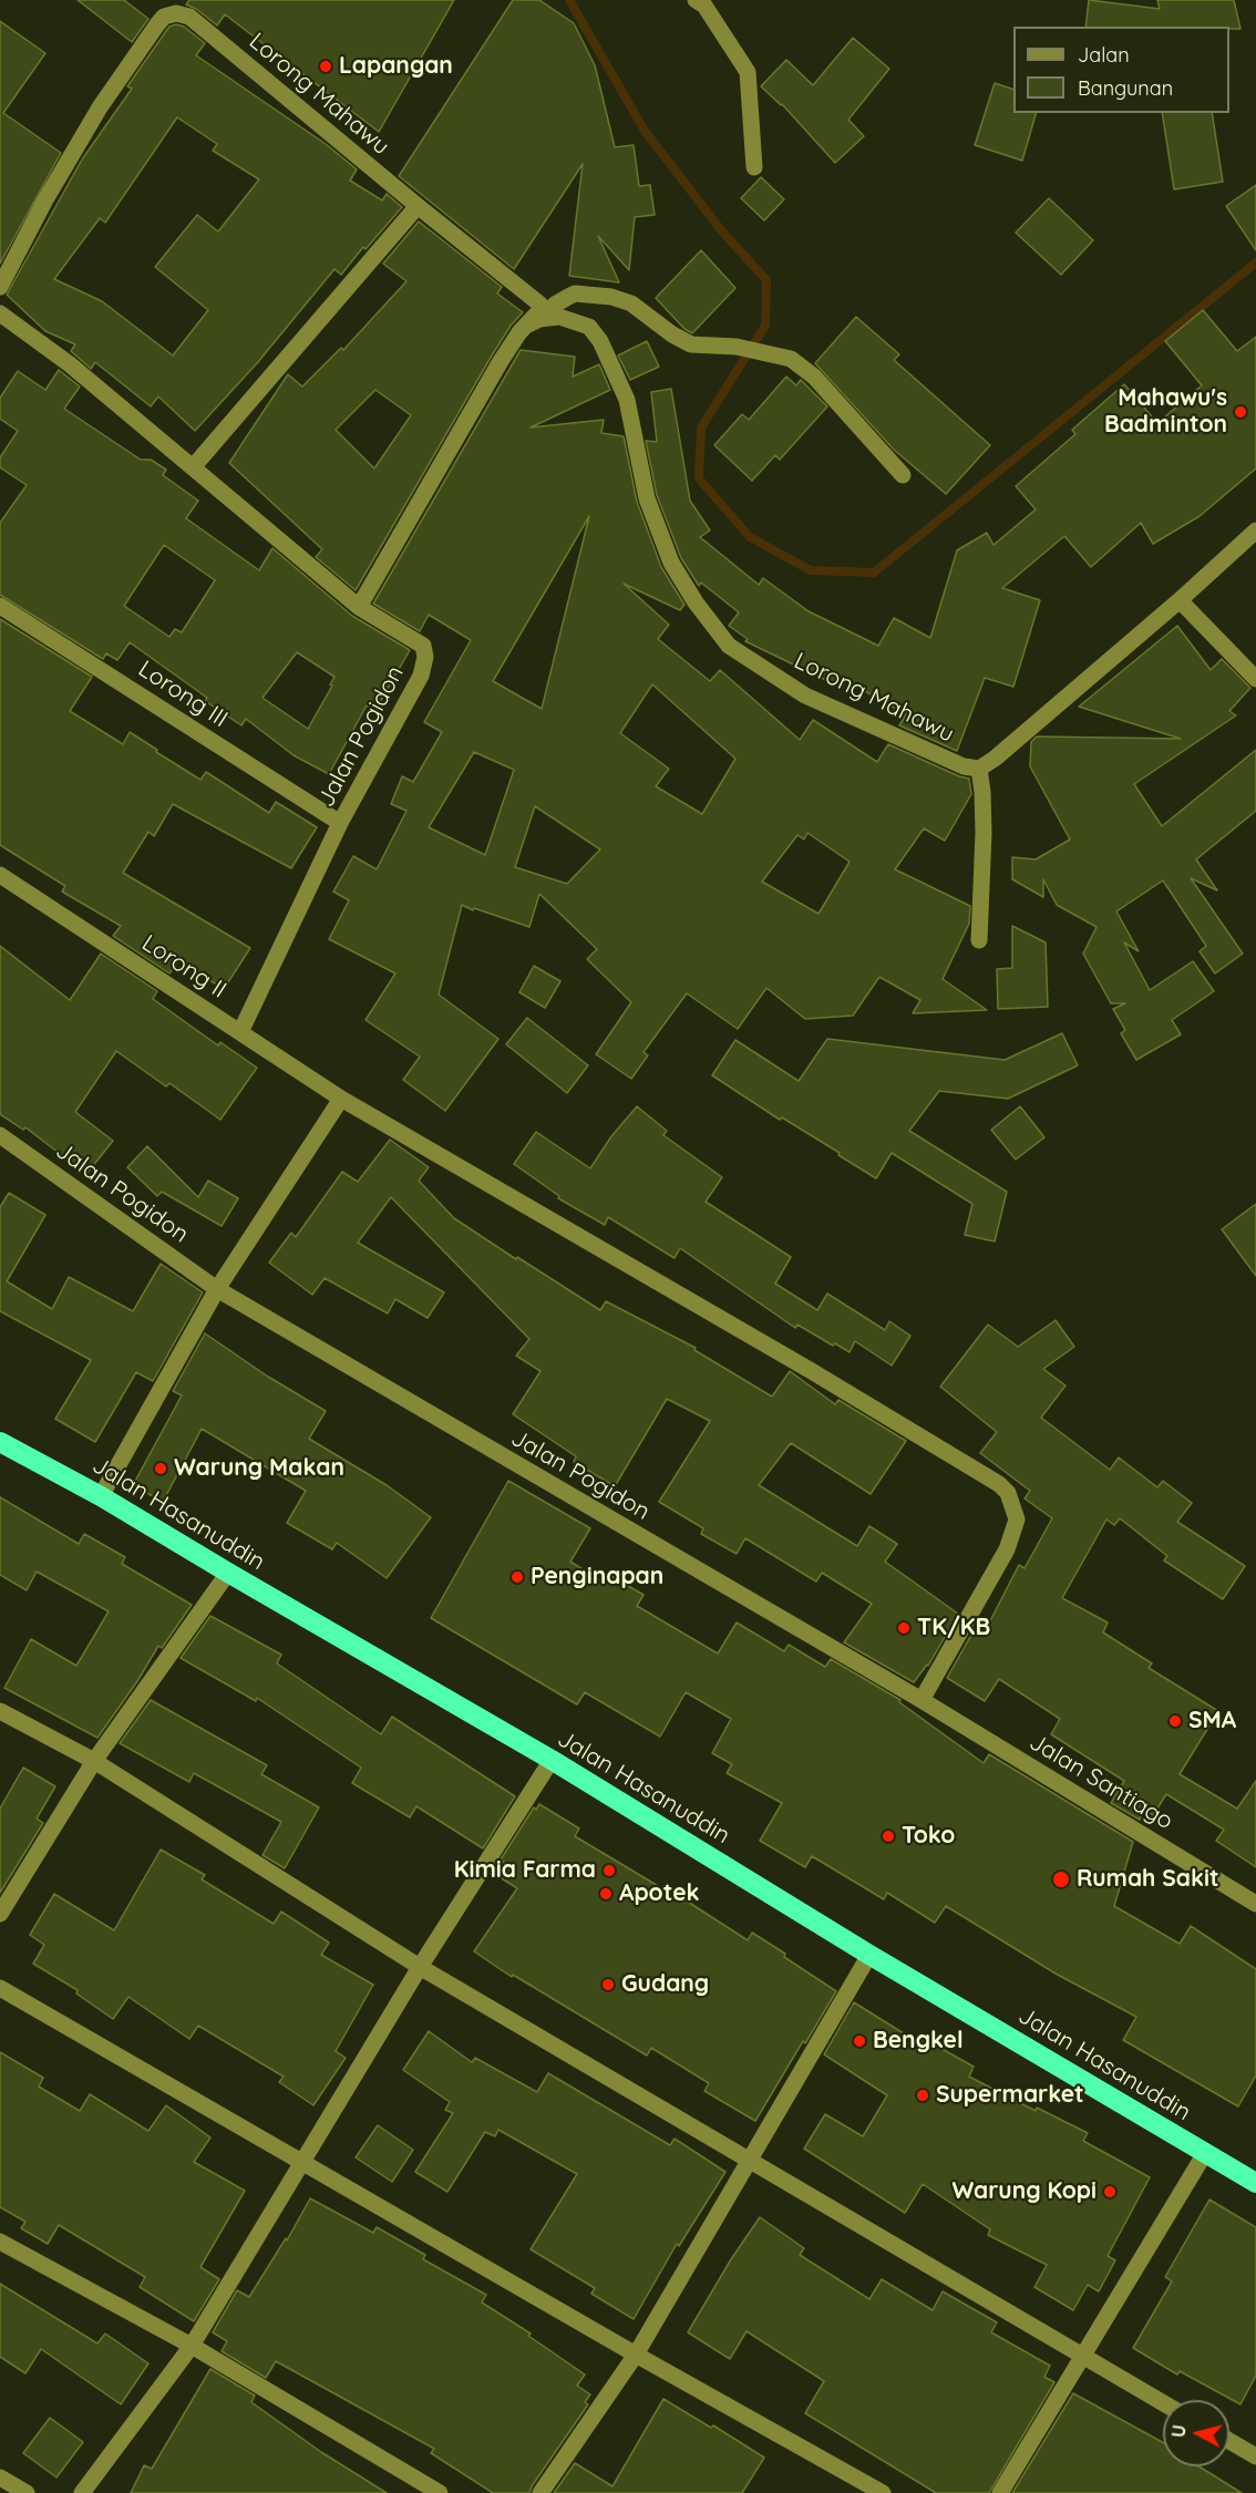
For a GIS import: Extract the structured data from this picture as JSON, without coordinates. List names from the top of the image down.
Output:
{
  "streets": {
    "highway": ["Jalan Hasanuddin"],
    "street": [
      "Lorong Mahawu",
      "Lorong III",
      "Jalan Pogidon",
      "Lorong II",
      "Jalan Santiago"
    ]
  },
  "crossings": [
    ["Lorong III", "Jalan Pogidon"],
    ["Jalan Pogidon", "Lorong II"],
    ["Jalan Pogidon", "Jalan Santiago"],
    ["Lorong II", "Jalan Santiago"]
  ],
  "places": [
    "Lapangan",
    "Mahawu's Badminton",
    "Warung Makan",
    "Penginapan",
    "TK/KB",
    "SMA",
    "Toko",
    "Kimia Farma",
    "Rumah Sakit",
    "Apotek",
    "Gudang",
    "Bengkel",
    "Supermarket",
    "Warung Kopi"
  ],
  "legend": ["Jalan", "Bangunan"],
  "north": "left"
}
